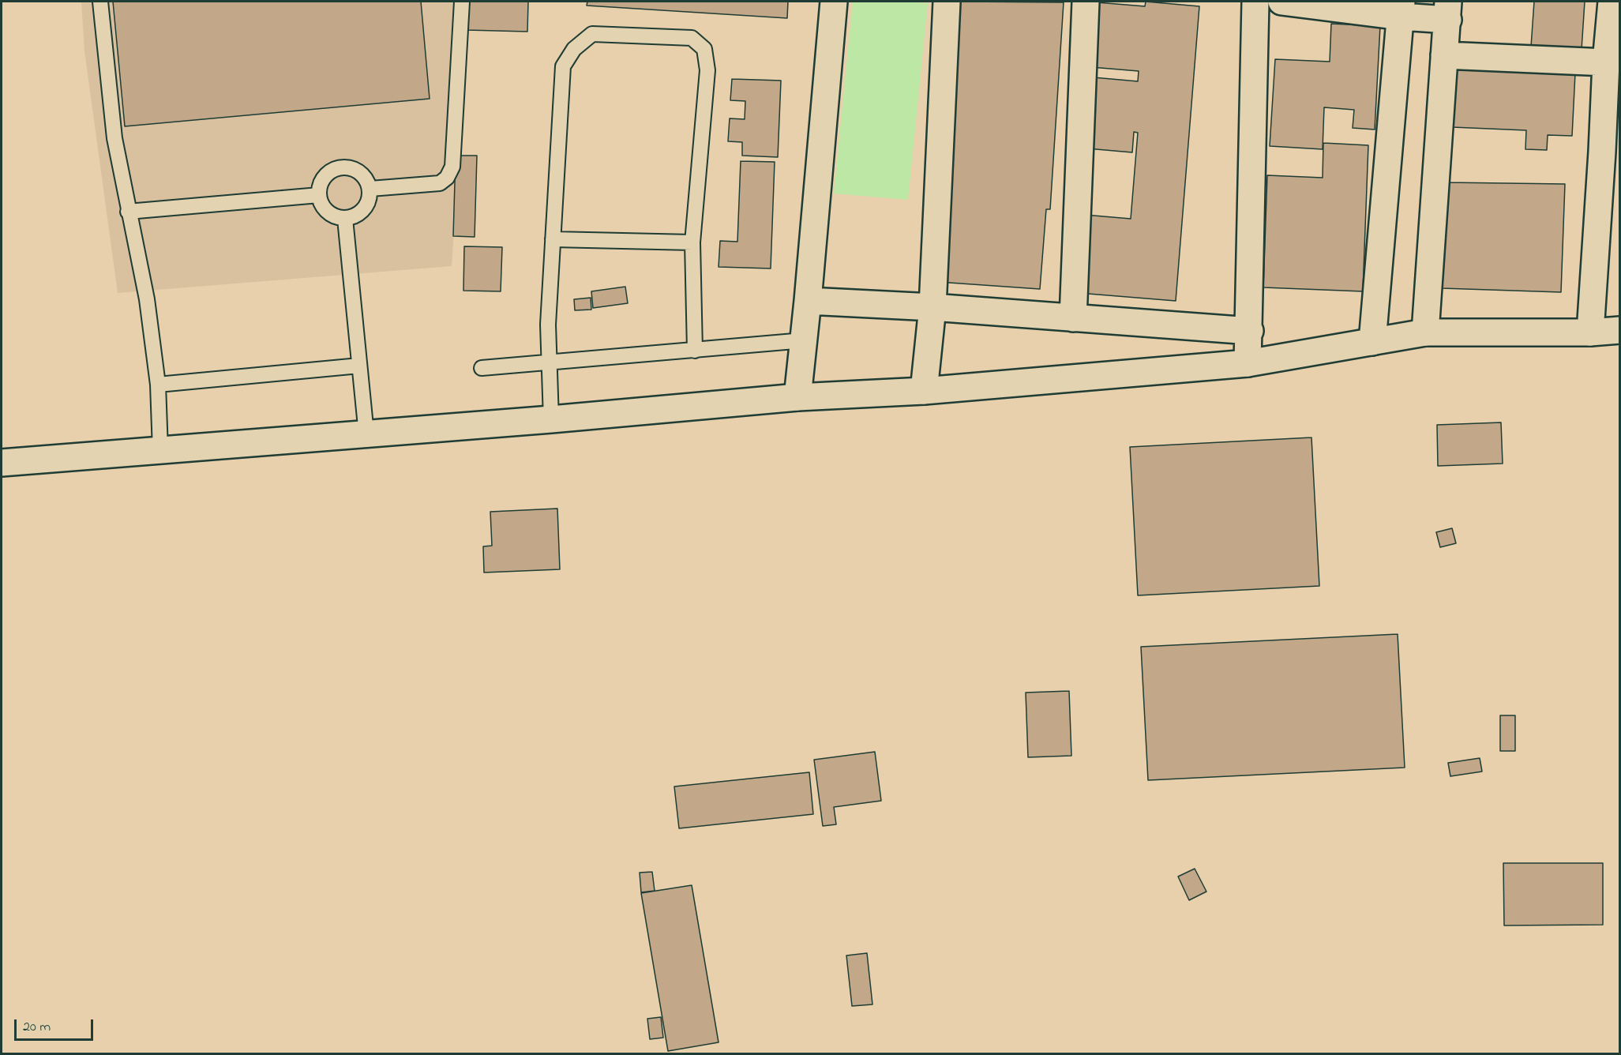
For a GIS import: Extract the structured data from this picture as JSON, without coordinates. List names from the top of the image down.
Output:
{
  "scale_bar": "20 m"
}
